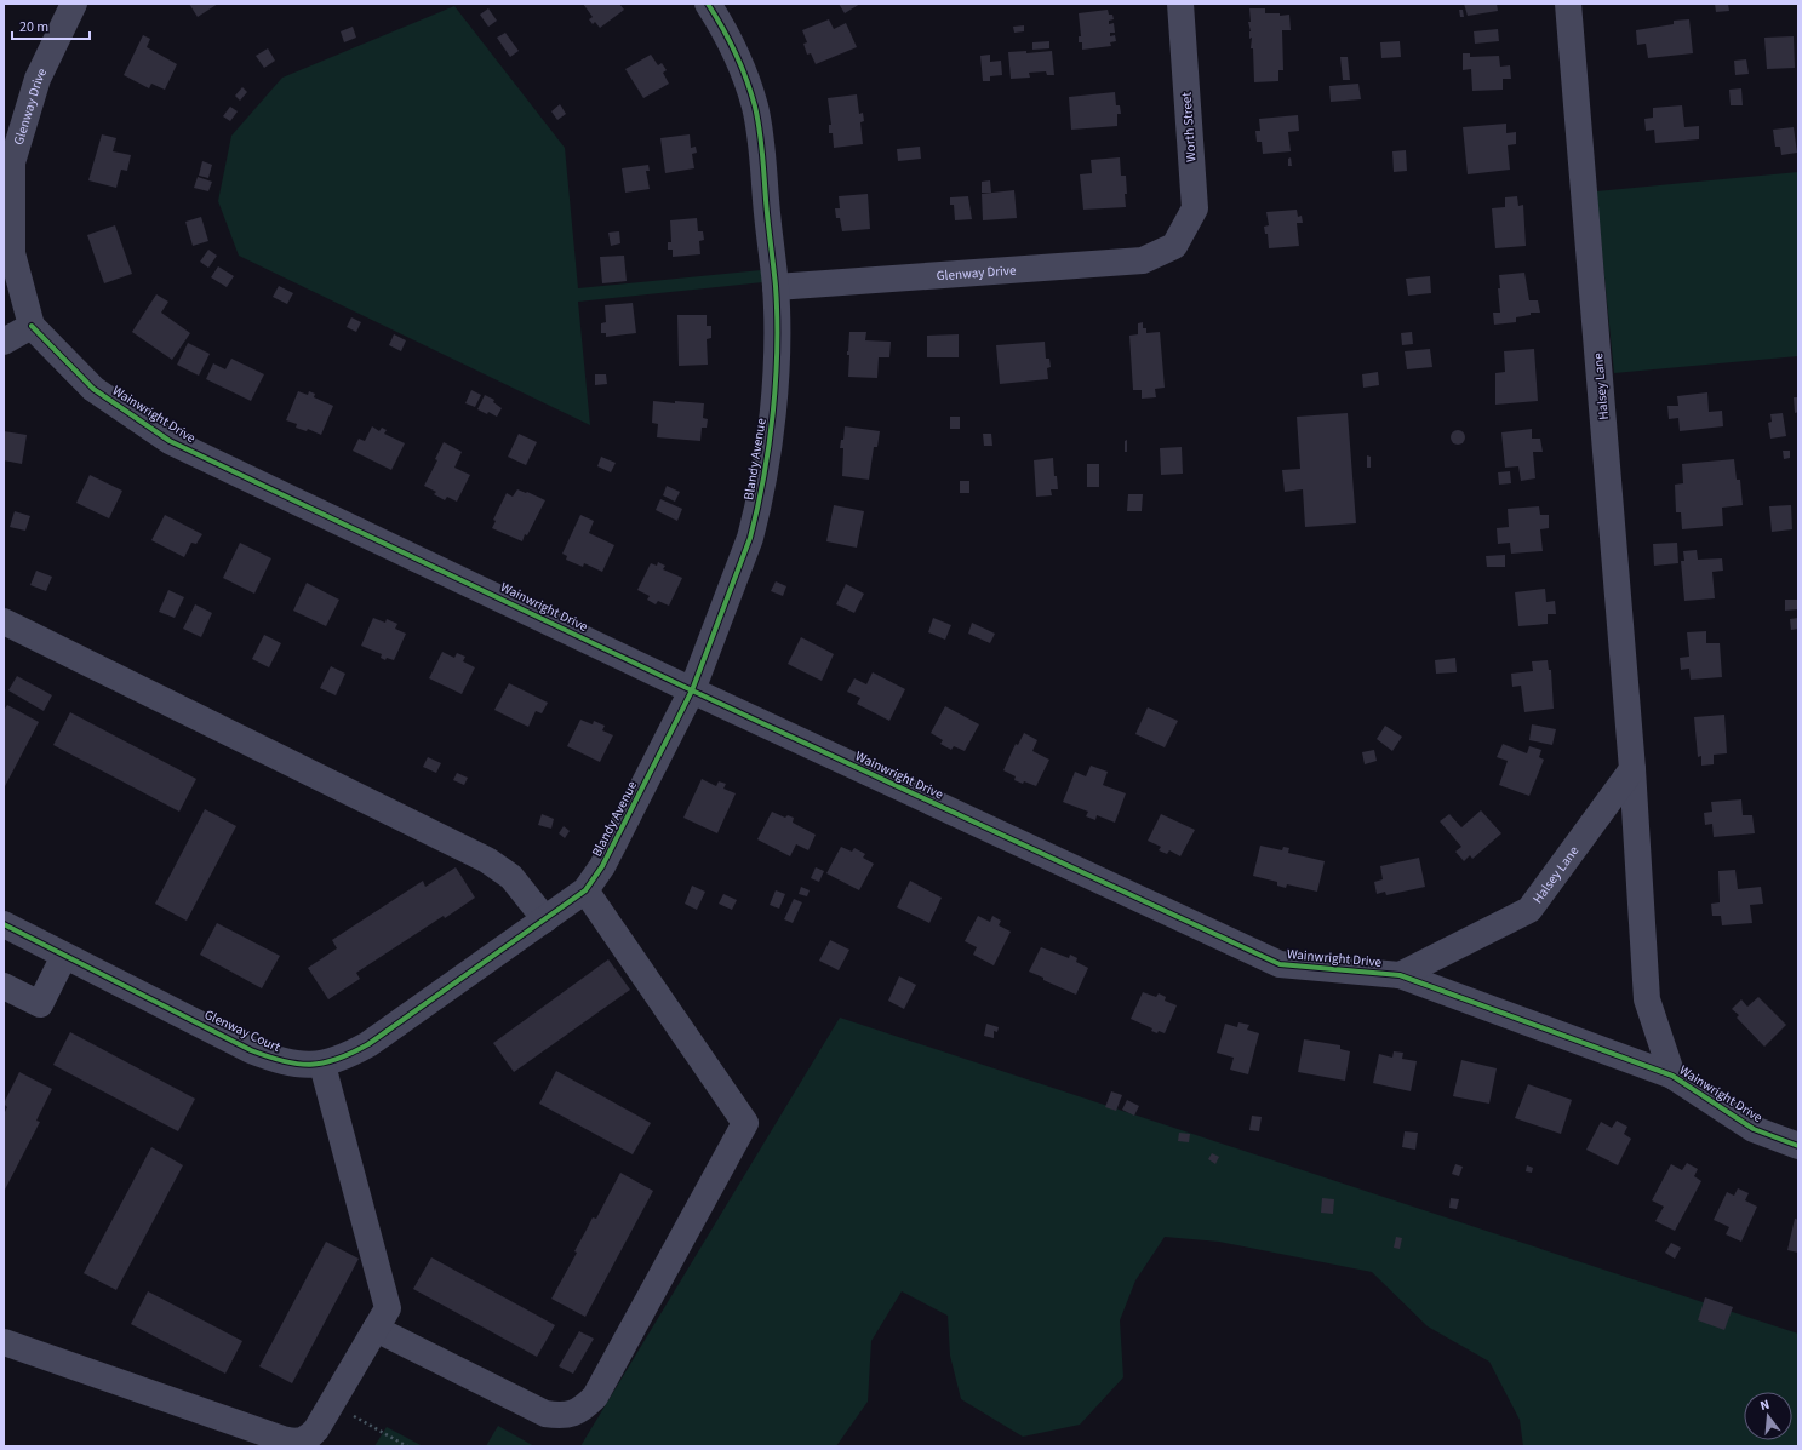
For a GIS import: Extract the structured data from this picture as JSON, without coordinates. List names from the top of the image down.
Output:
{
  "streets": {
    "street": [
      "Glenway Drive",
      "Worth Street",
      "Halsey Lane",
      "Wainwright Drive",
      "Blandy Avenue",
      "Glenway Court"
    ]
  },
  "crossings": [
    ["Glenway Drive", "Worth Street"],
    ["Glenway Drive", "Wainwright Drive"],
    ["Glenway Drive", "Blandy Avenue"],
    ["Halsey Lane", "Wainwright Drive"],
    ["Wainwright Drive", "Blandy Avenue"],
    ["Blandy Avenue", "Glenway Court"]
  ],
  "scale_bar": "20 m",
  "north": "top"
}
